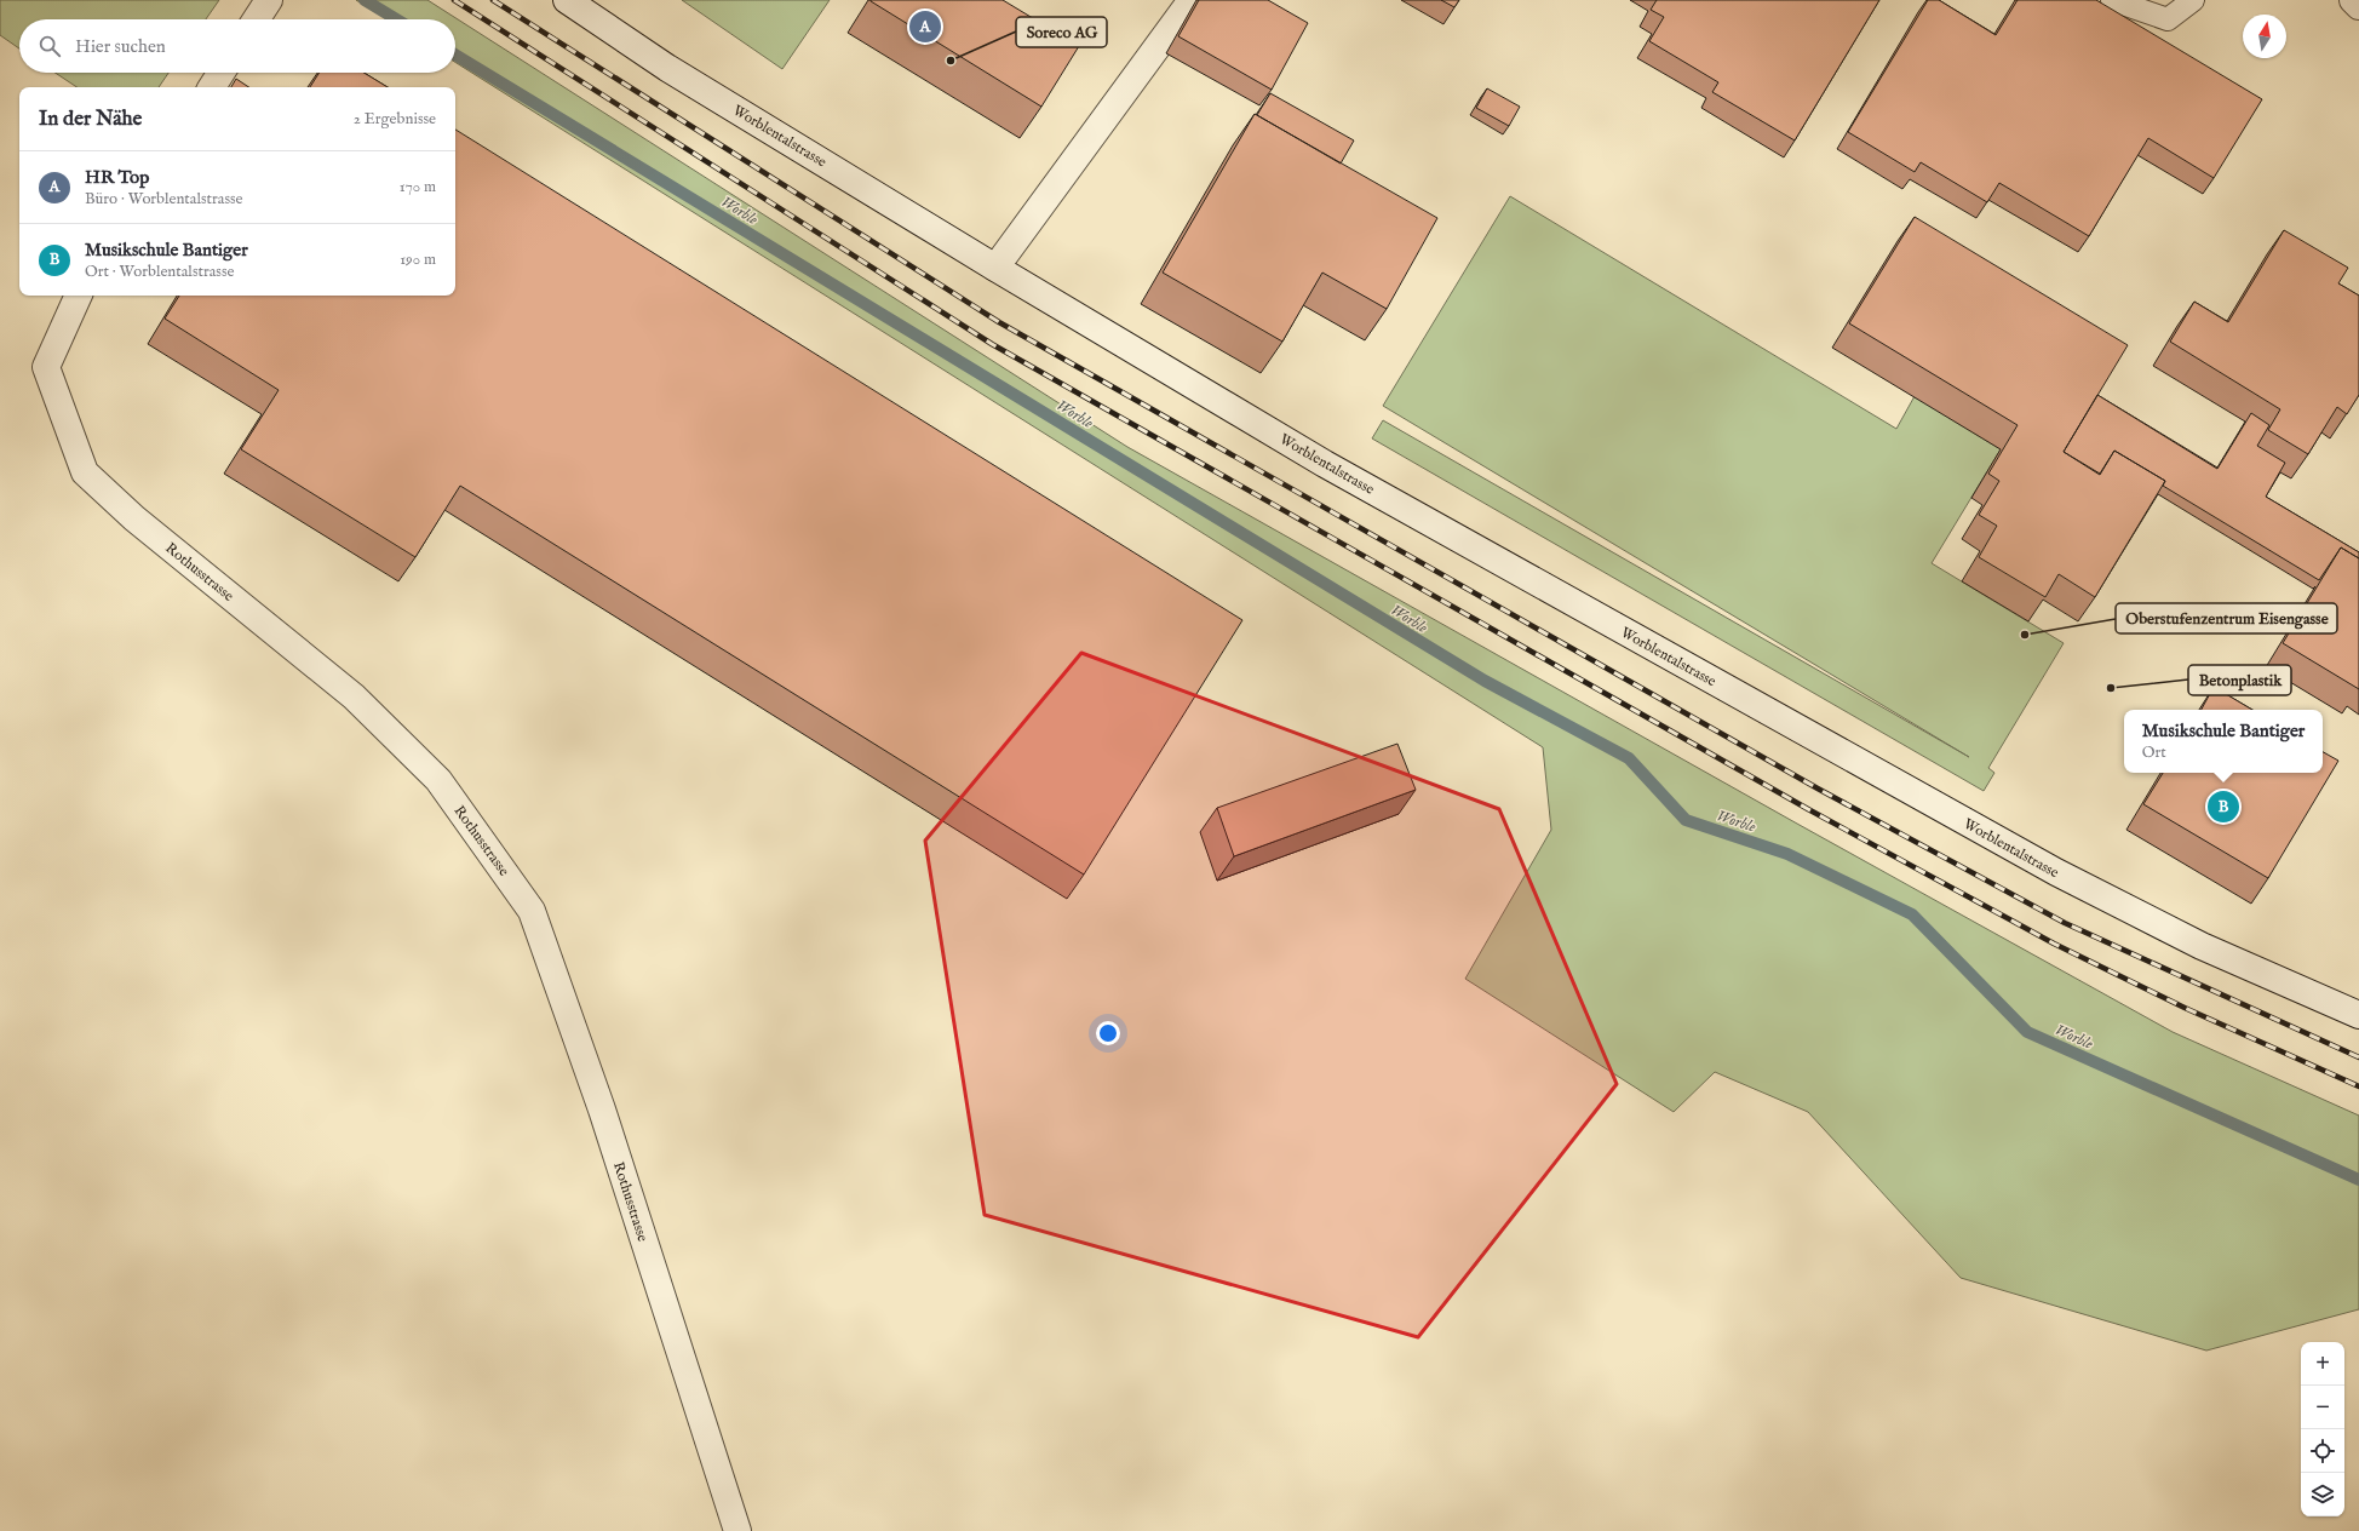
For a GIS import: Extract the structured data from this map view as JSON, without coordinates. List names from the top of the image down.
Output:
{
  "streets": {
    "main road": ["Worblentalstrasse", "Rothusstrasse"]
  },
  "water": ["Worble"],
  "places": ["Soreco AG", "Oberstufenzentrum Eisengasse", "Betonplastik"],
  "north": "top",
  "page": {
    "pins": ["A", "B"],
    "search": "Hier suchen",
    "heading": ["In der Nähe", "2 Ergebnisse"],
    "list": [
      {
        "mark": "A",
        "name": "HR Top",
        "note": "Büro · Worblentalstrasse",
        "value": "170 m"
      },
      {
        "mark": "B",
        "name": "Musikschule Bantiger",
        "note": "Ort · Worblentalstrasse",
        "value": "190 m"
      }
    ],
    "popup": ["Musikschule Bantiger", "Ort"],
    "map_buttons": ["+", "−"]
  }
}
